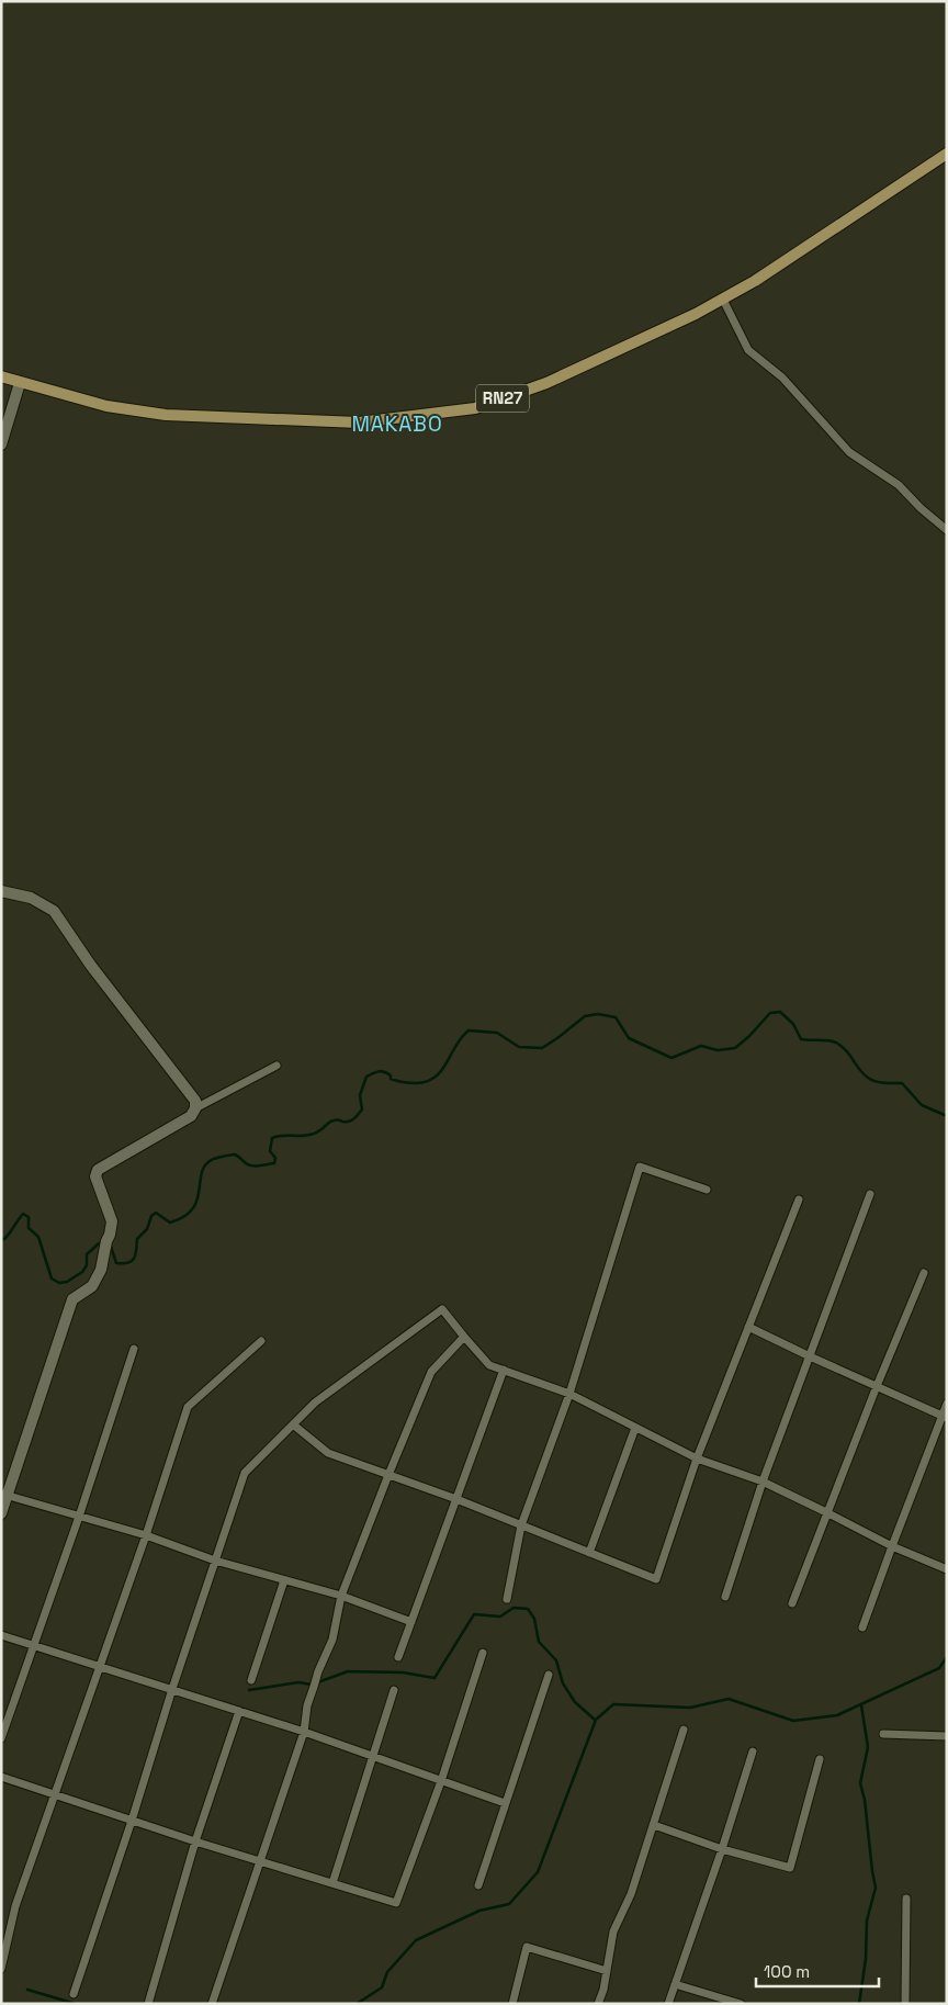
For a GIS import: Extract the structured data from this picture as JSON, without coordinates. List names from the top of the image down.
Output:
{
  "streets": {
    "main road": ["RN27"]
  },
  "districts": ["MAKABO"],
  "scale_bar": "100 m"
}
